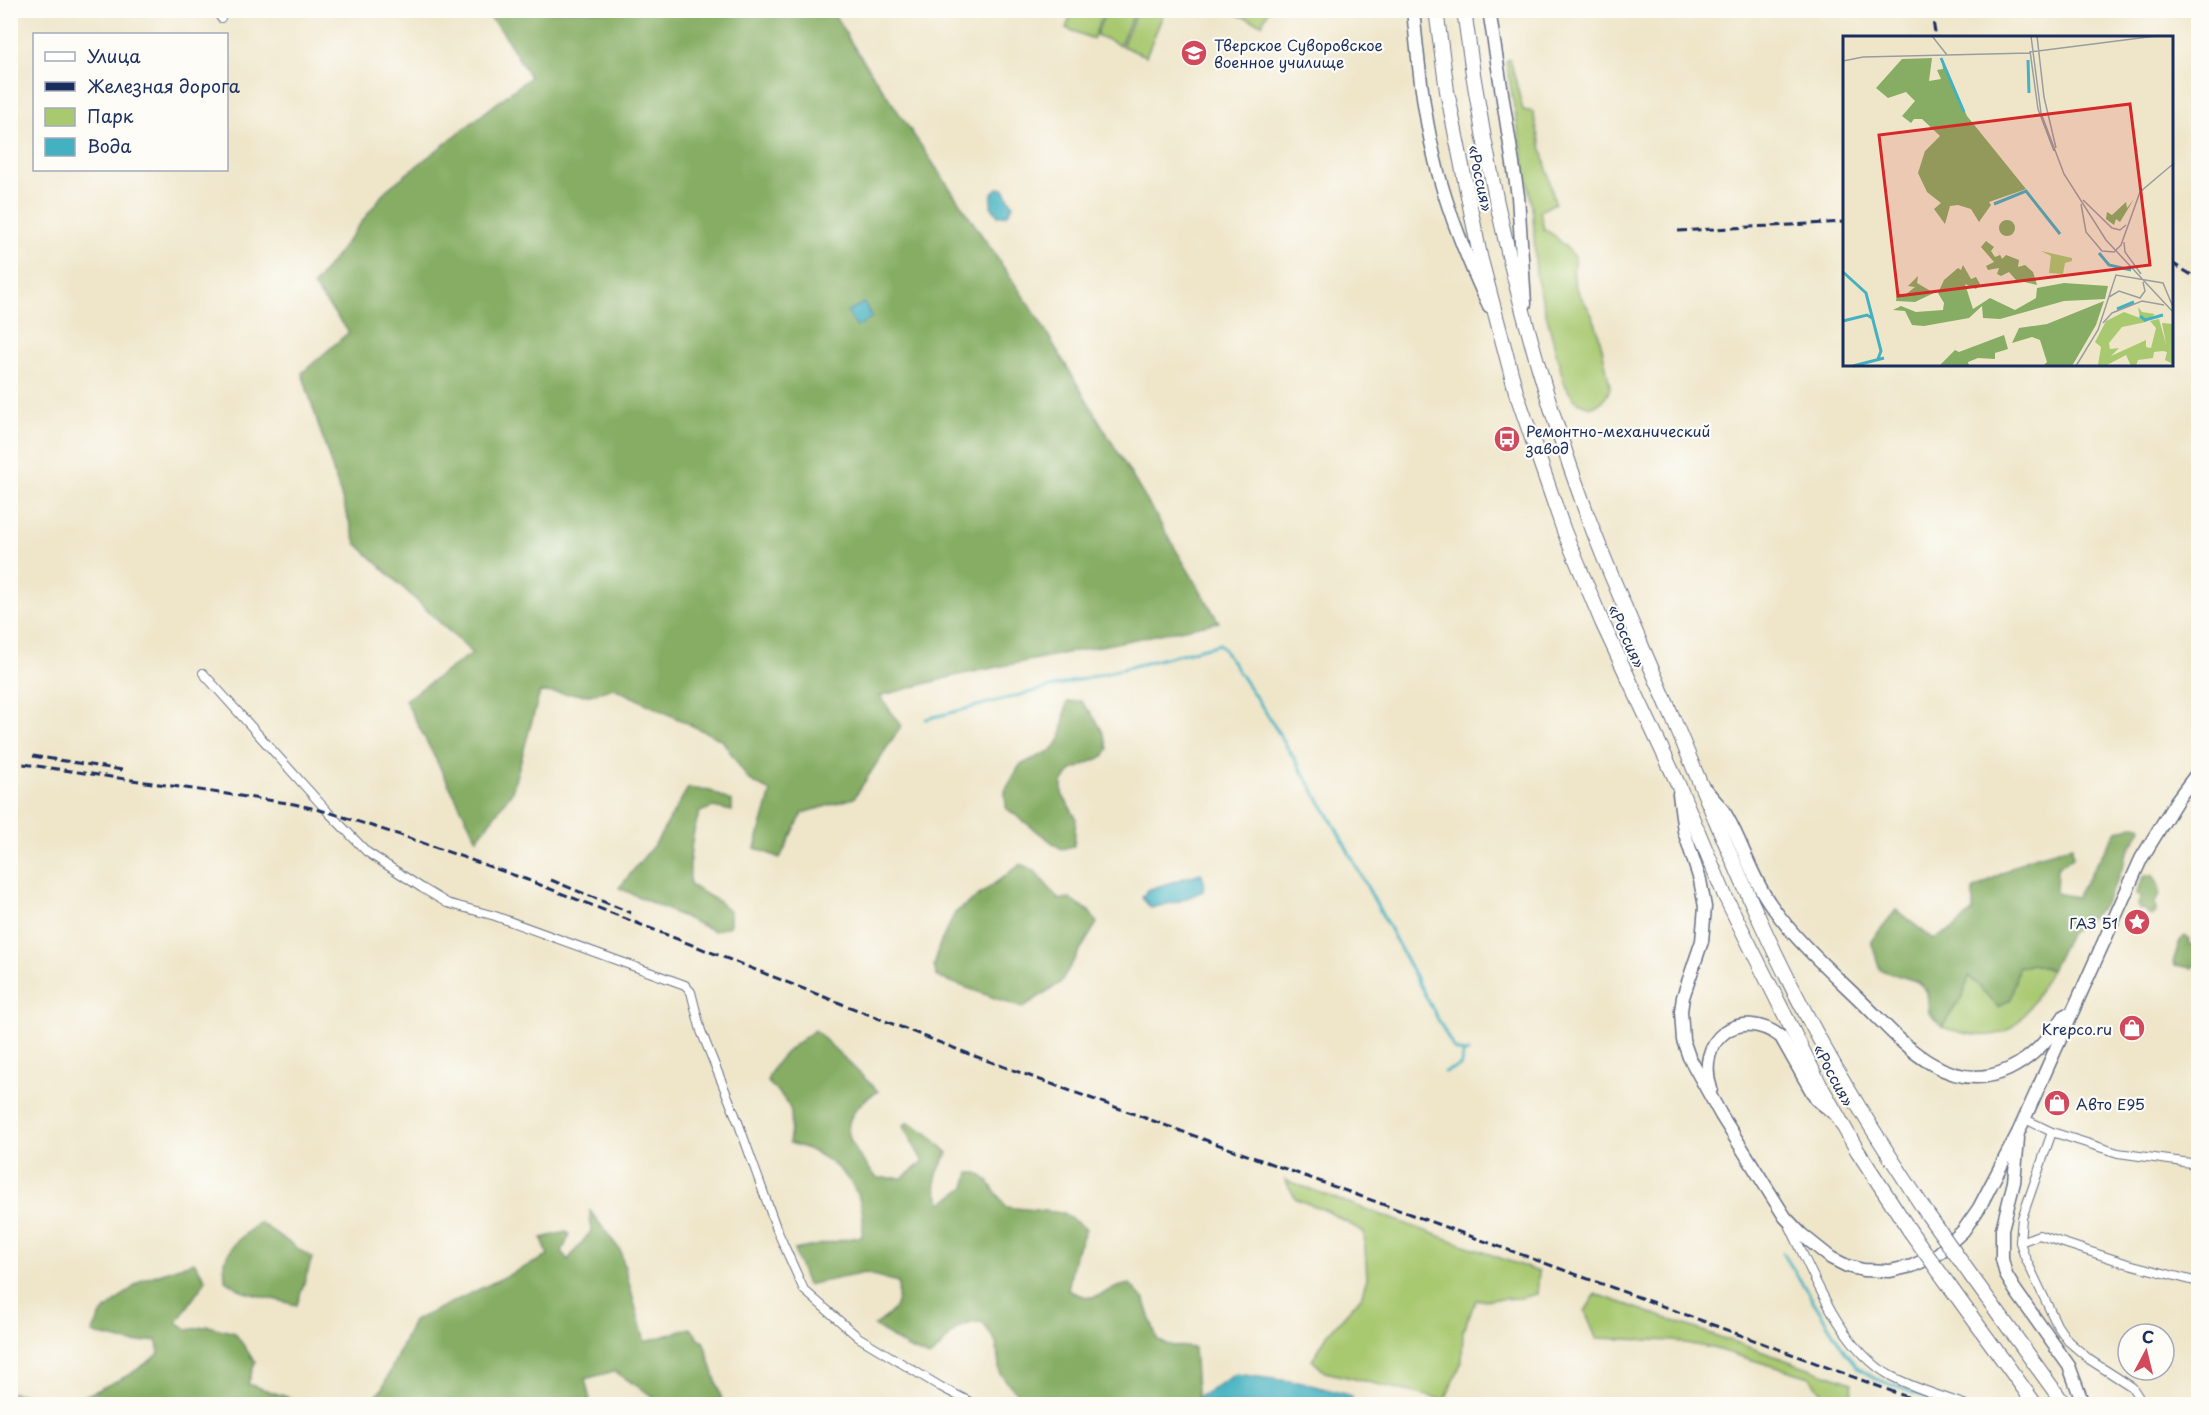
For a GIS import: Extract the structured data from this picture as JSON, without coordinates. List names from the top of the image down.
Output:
{
  "streets": {
    "highway": ["«Россия»"]
  },
  "places": {
    "school or university": ["Тверское Суворовское военное училище"],
    "bus stop": ["Ремонтно-механический завод"],
    "place": ["ГАЗ 51"],
    "shop": ["Krepco.ru", "Авто E95"]
  },
  "legend": [
    "Улица",
    "Железная дорога",
    "Парк",
    "Вода"
  ],
  "north": "top"
}
